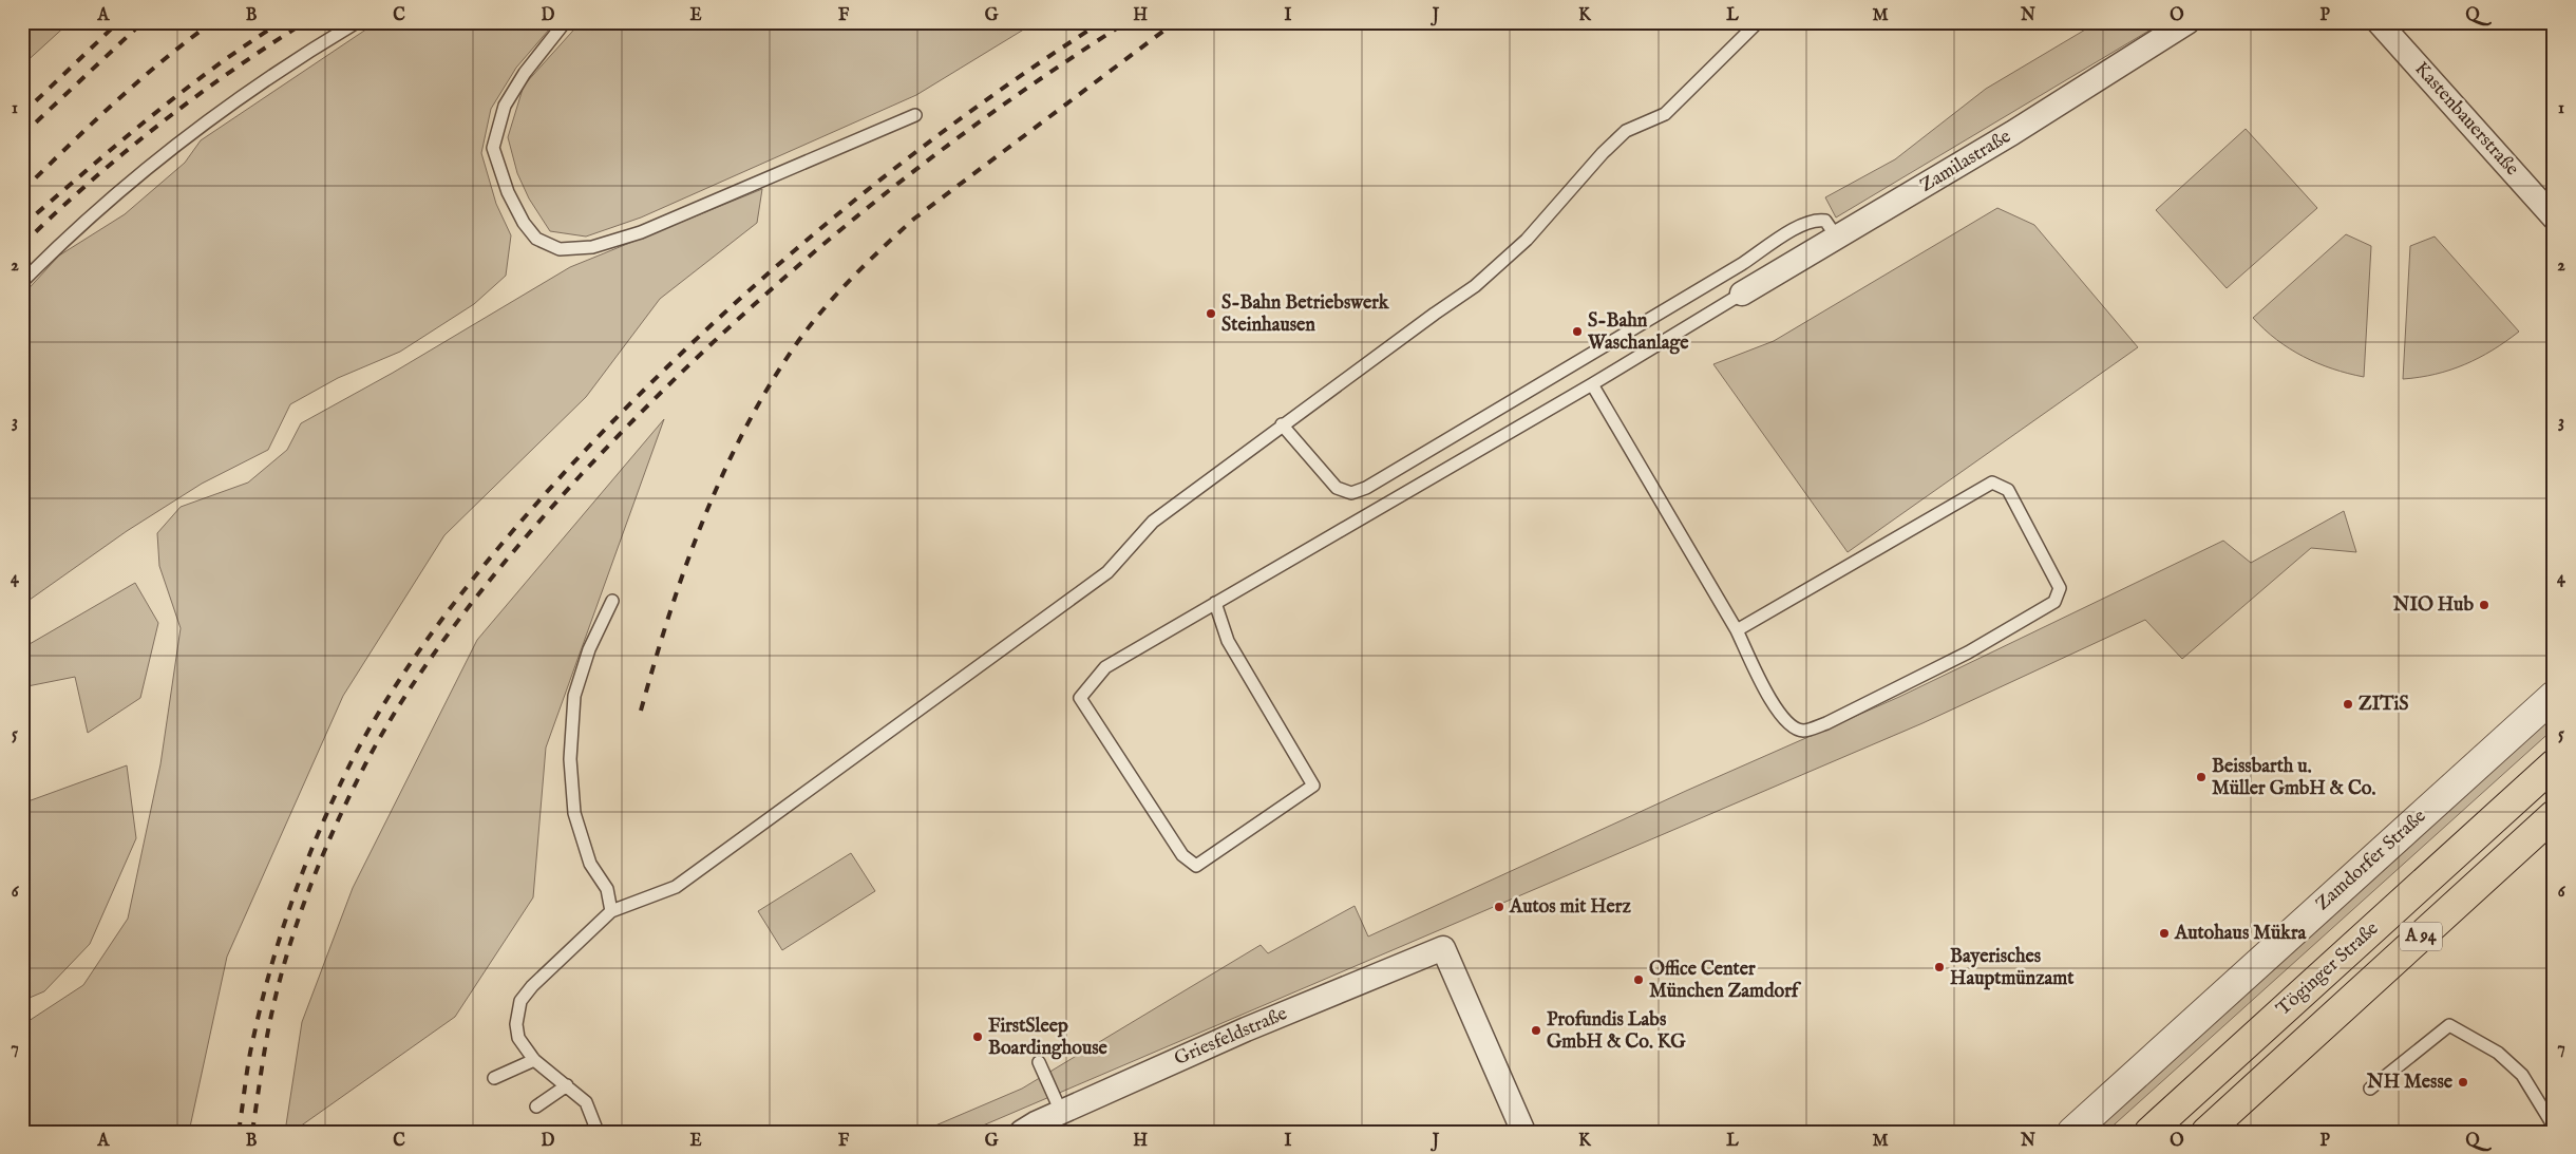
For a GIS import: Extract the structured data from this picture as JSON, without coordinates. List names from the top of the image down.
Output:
{
  "streets": {
    "highway": ["A 94", "Töginger Straße"],
    "street": [
      "Kastenbauerstraße",
      "Zamilastraße",
      "Zamdorfer Straße",
      "Griesfeldstraße"
    ]
  },
  "places": [
    "S-Bahn Betriebswerk Steinhausen",
    "S-Bahn Waschanlage",
    "NIO Hub",
    "ZITiS",
    "Beissbarth u. Müller GmbH & Co.",
    "Autos mit Herz",
    "Autohaus Mükra",
    "Bayerisches Hauptmünzamt",
    "Office Center München Zamdorf",
    "Profundis Labs GmbH & Co. KG",
    "FirstSleep Boardinghouse",
    "NH Messe"
  ],
  "grid": {
    "columns": [
      "A",
      "B",
      "C",
      "D",
      "E",
      "F",
      "G",
      "H",
      "I",
      "J",
      "K",
      "L",
      "M",
      "N",
      "O",
      "P",
      "Q"
    ],
    "rows": [
      "1",
      "2",
      "3",
      "4",
      "5",
      "6",
      "7"
    ]
  }
}
